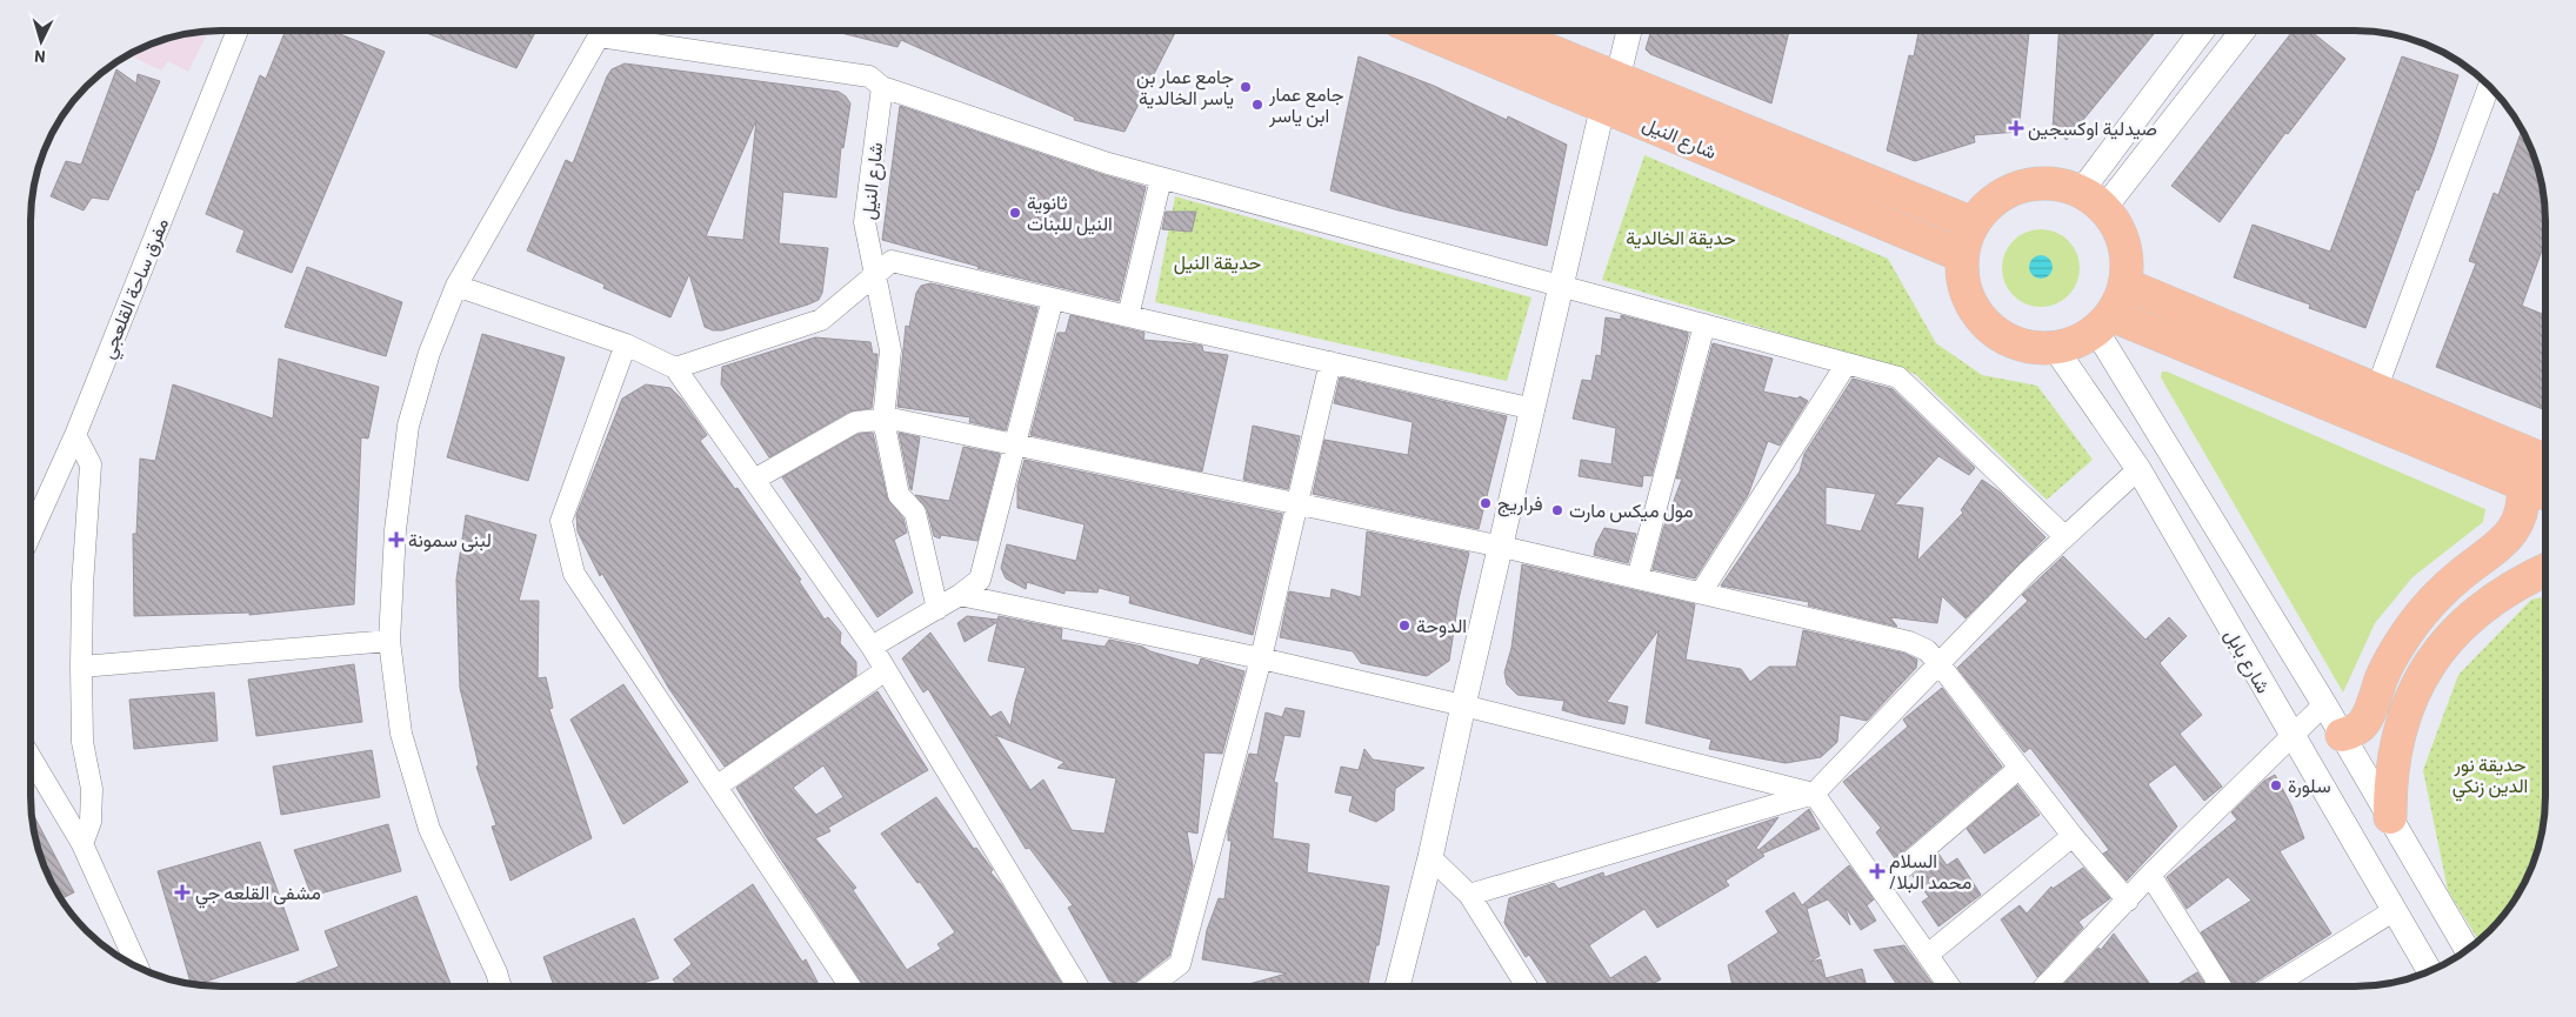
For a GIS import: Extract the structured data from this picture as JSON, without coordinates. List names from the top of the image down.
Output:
{
  "streets": {
    "main road": ["شارع النيل"],
    "street": ["مفرق ساحة القلعجي", "شارع بابل"]
  },
  "crossings": [
    ["شارع النيل", "شارع بابل"]
  ],
  "parks": ["حديقة الخالدية", "حديقة النيل", "حديقة نور الدين زنكي"],
  "places": {
    "other": [
      "جامع عمار بن ياسر الخالدية",
      "جامع عمار ابن ياسر",
      "ثانوية النيل للبنات",
      "فراريج",
      "مول ميكس مارت",
      "الدوحة",
      "سلورة"
    ],
    "health": [
      "صيدلية اوكسجين",
      "لبنى سمونة",
      "السلام /محمد البلا",
      "مشفى القلعه جي"
    ]
  },
  "north": "bottom"
}
